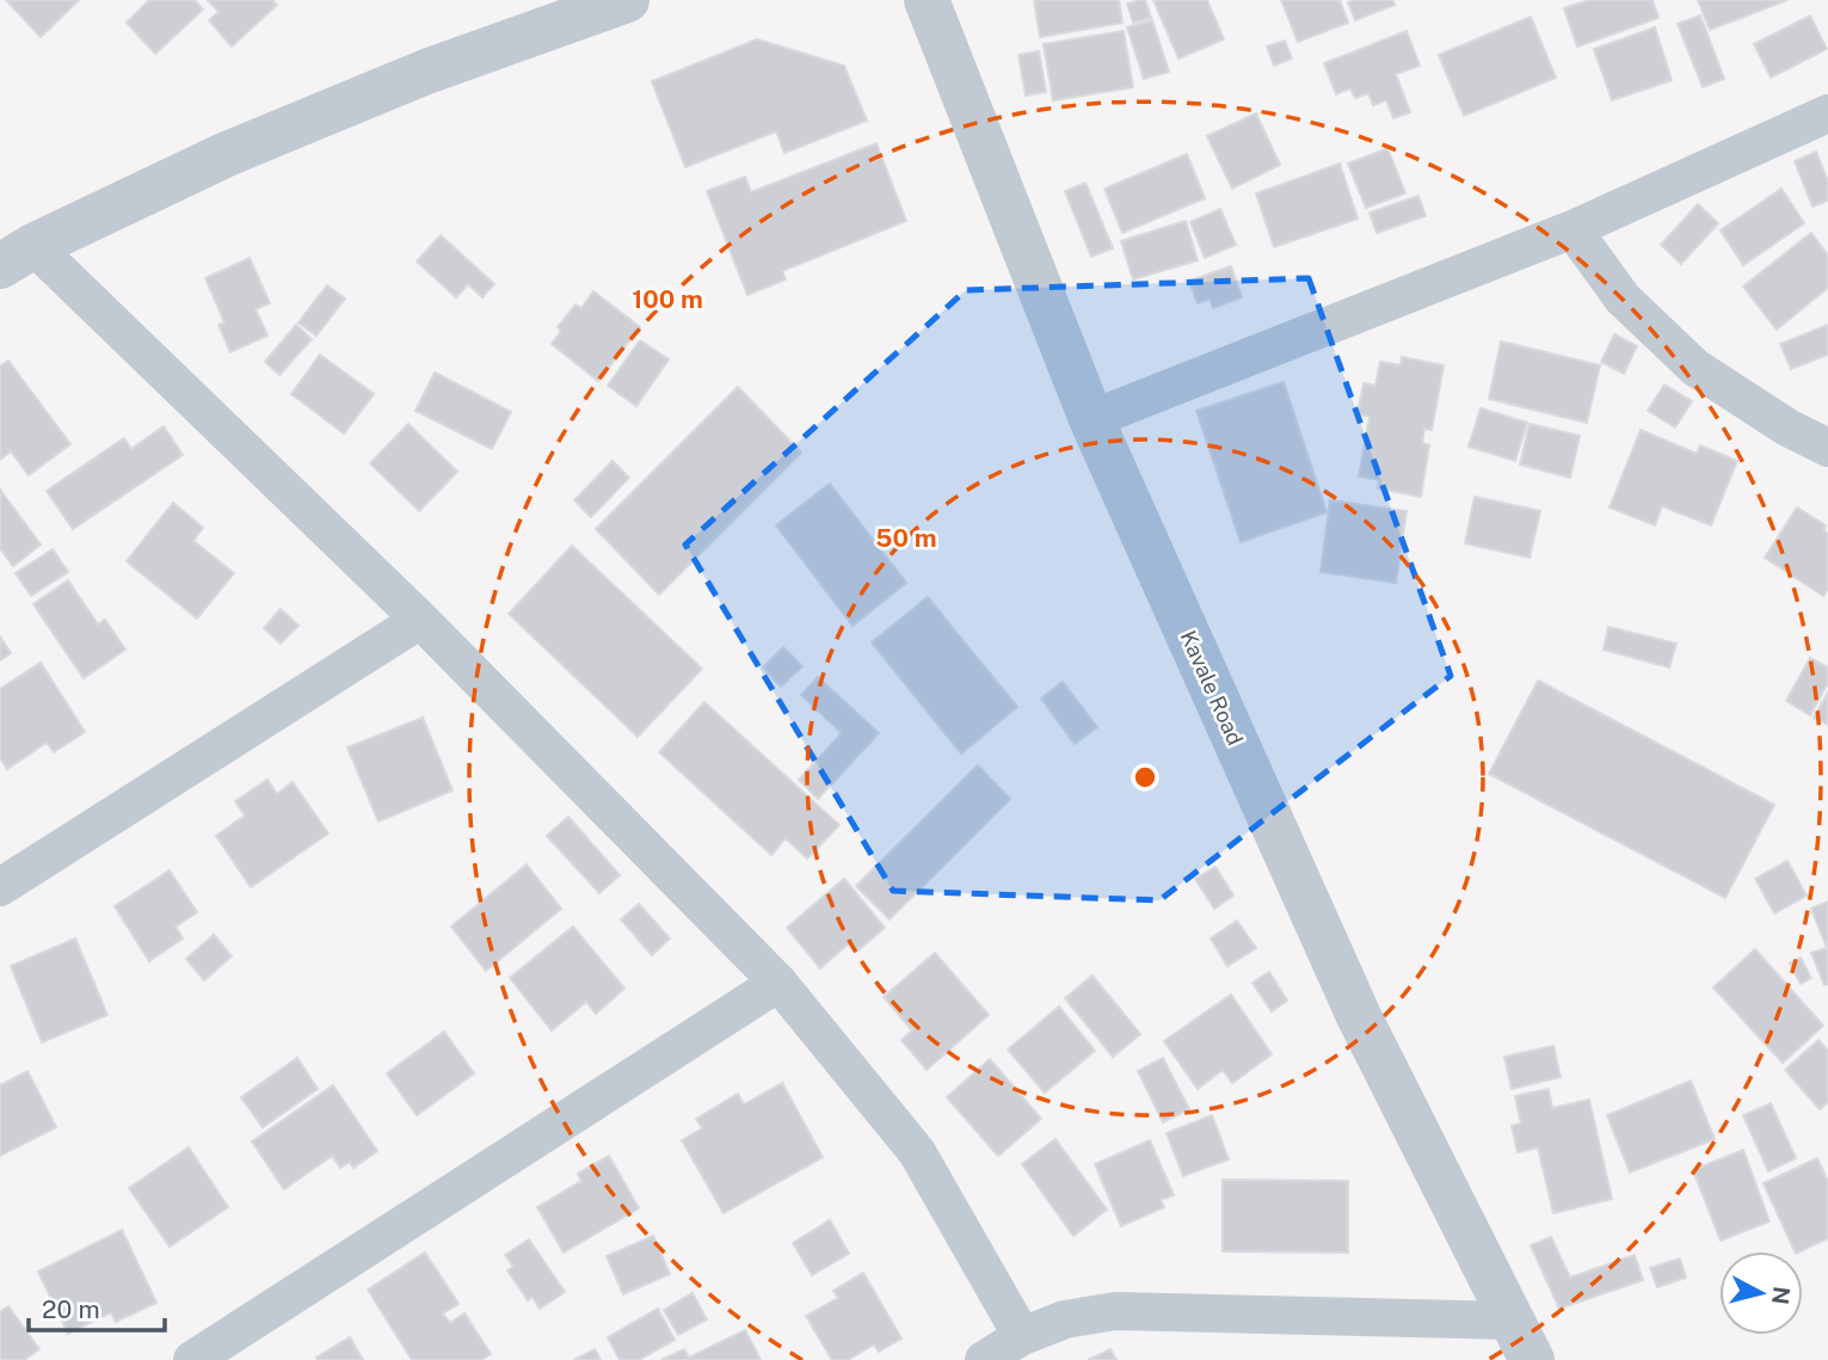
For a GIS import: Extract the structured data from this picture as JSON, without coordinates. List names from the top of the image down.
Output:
{
  "streets": {
    "street": ["Kavale Road"]
  },
  "scale_bar": "20 m",
  "north": "right",
  "rings": ["100 m", "50 m"]
}
